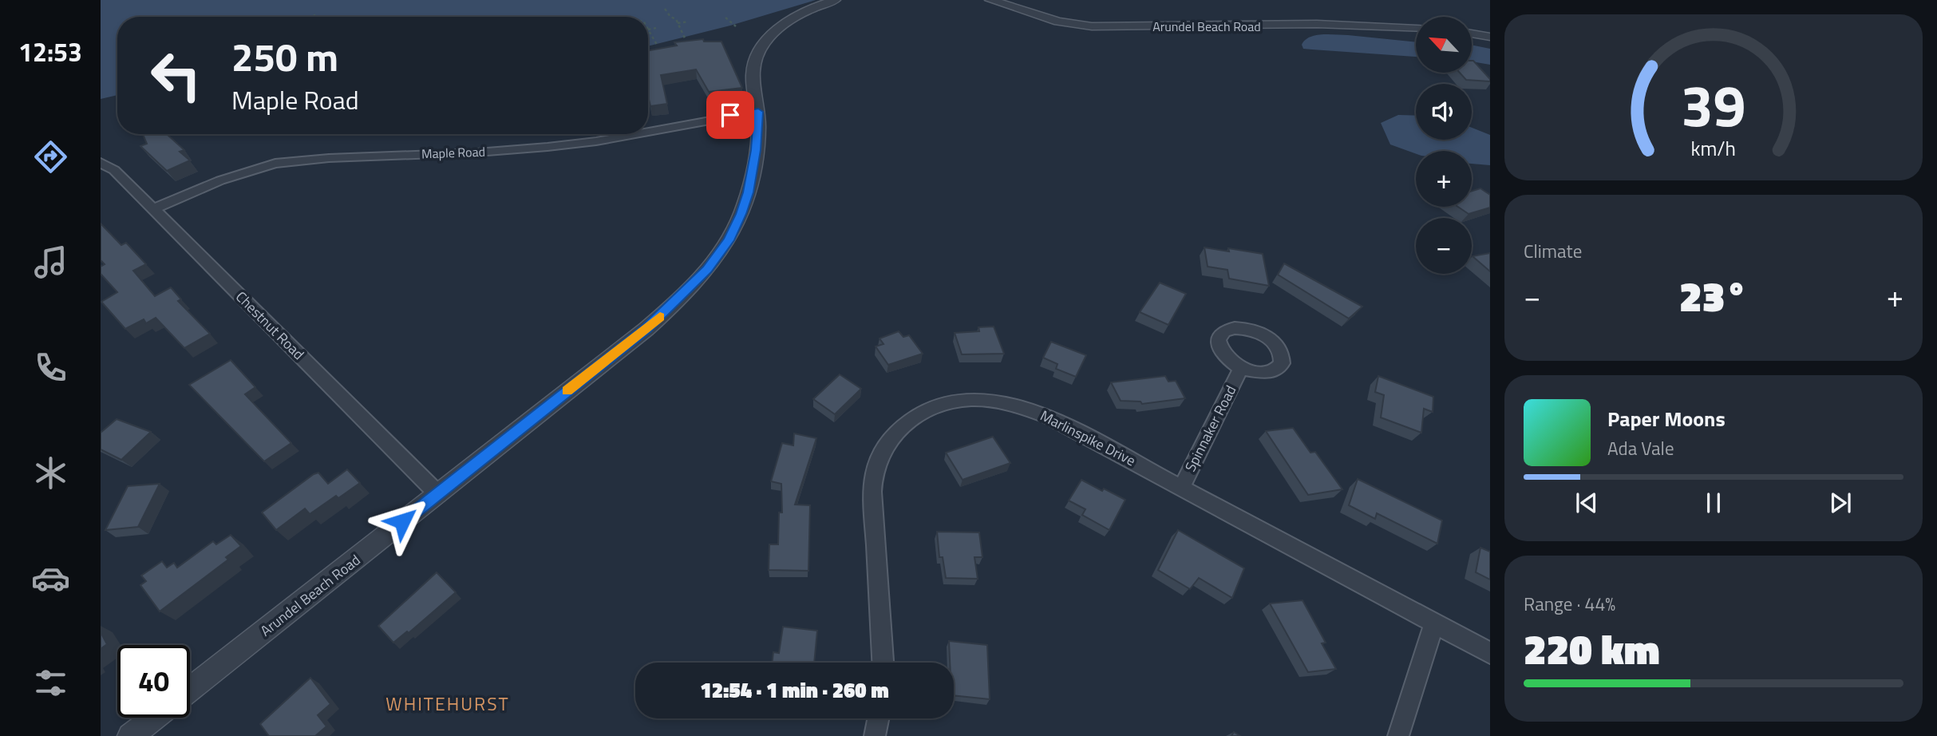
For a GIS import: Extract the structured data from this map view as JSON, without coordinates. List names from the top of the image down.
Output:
{
  "streets": {
    "street": [
      "Arundel Beach Road",
      "Maple Road",
      "Chestnut Road",
      "Spinnaker Road",
      "Marlinspike Drive"
    ]
  },
  "crossings": [
    ["Arundel Beach Road", "Maple Road"],
    ["Arundel Beach Road", "Chestnut Road"],
    ["Maple Road", "Chestnut Road"],
    ["Spinnaker Road", "Marlinspike Drive"]
  ],
  "districts": ["WHITEHURST"],
  "north": "top left",
  "page": {
    "tabs": "12:53",
    "map_buttons": ["+", "−"],
    "turn": ["250 m", "Maple Road"],
    "tile": [
      "Climate",
      ["Range · 44%", "220 km"]
    ],
    "heat": ["−", "23°", "+"],
    "song": ["Paper Moons", "Ada Vale"],
    "limit": "40",
    "trip": "12:54 · 1 min · 260 m",
    "gauge": ["39", "km/h"]
  }
}
